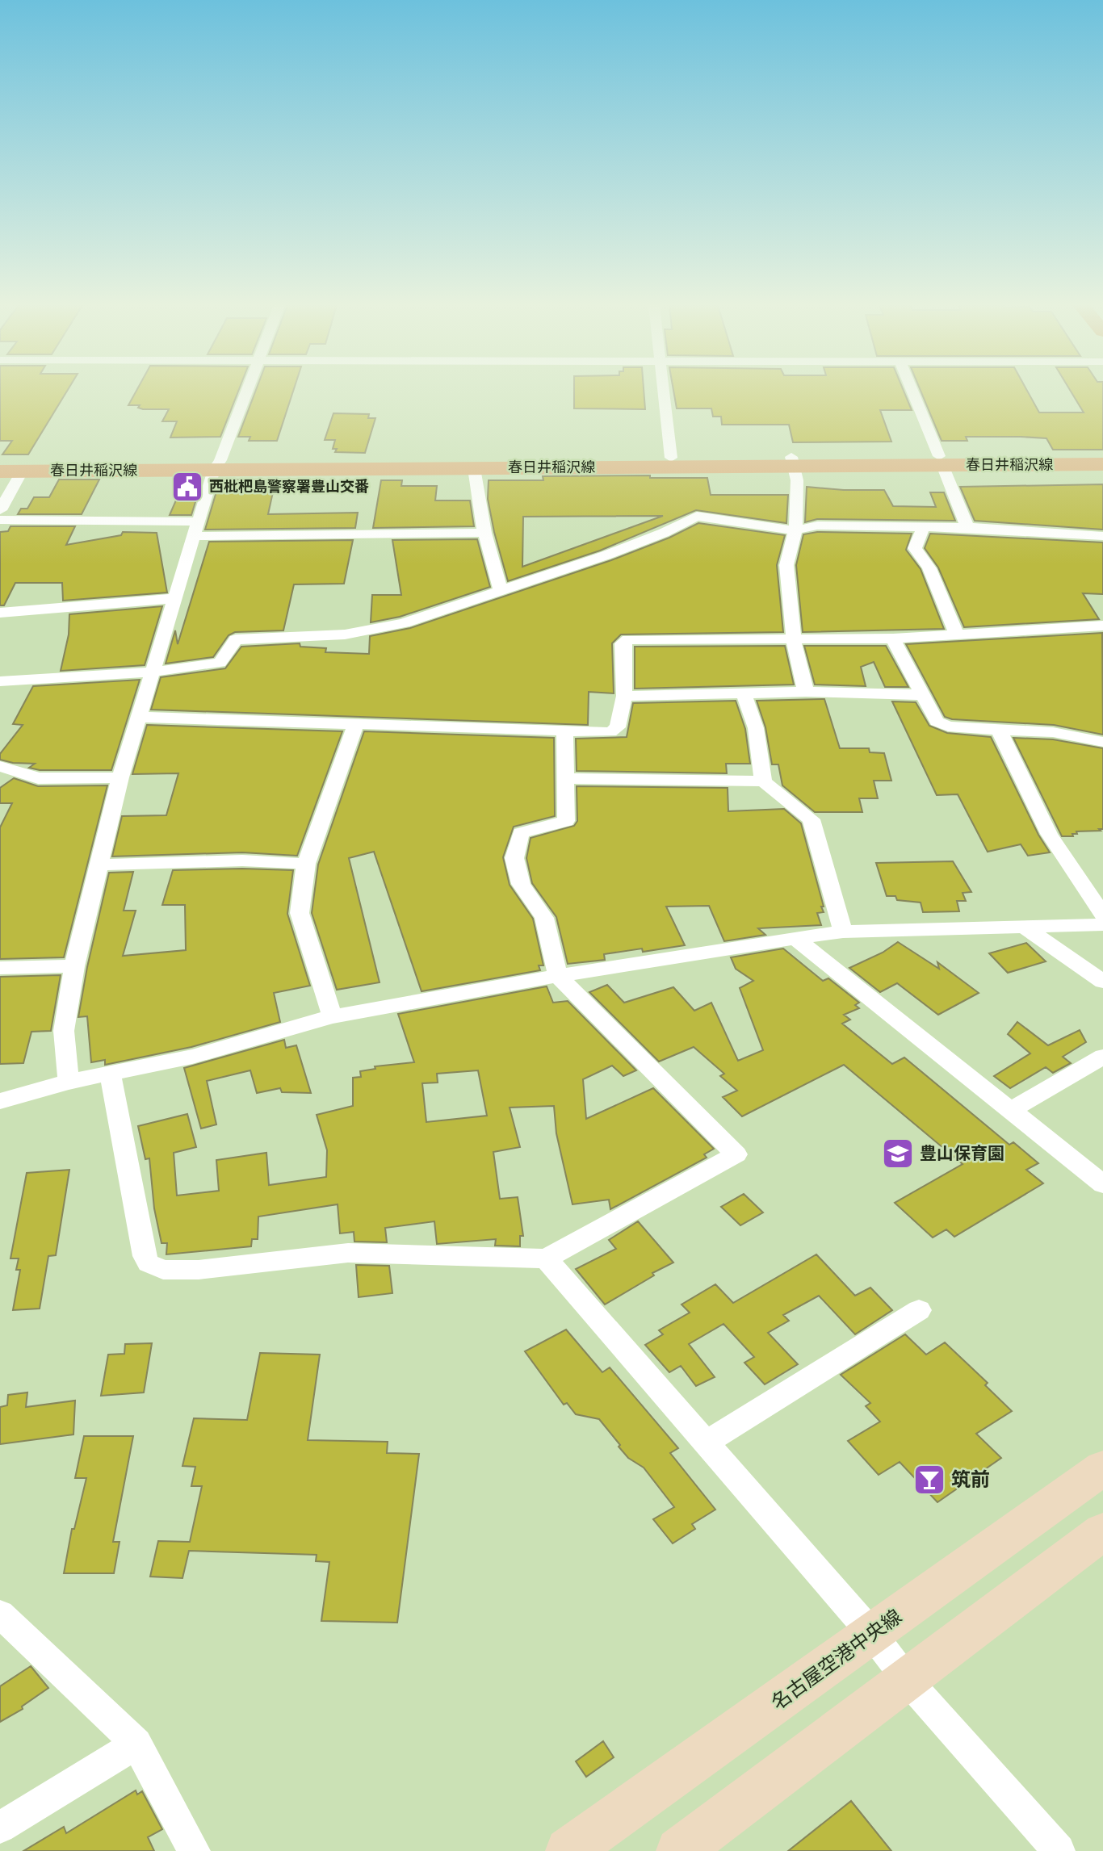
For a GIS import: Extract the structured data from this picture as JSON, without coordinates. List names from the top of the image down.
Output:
{
  "streets": {
    "main road": ["春日井稲沢線", "名古屋空港中央線"]
  },
  "places": {
    "public building": ["西枇杷島警察署豊山交番"],
    "school or university": ["豊山保育園"],
    "bar": ["筑前"]
  }
}
